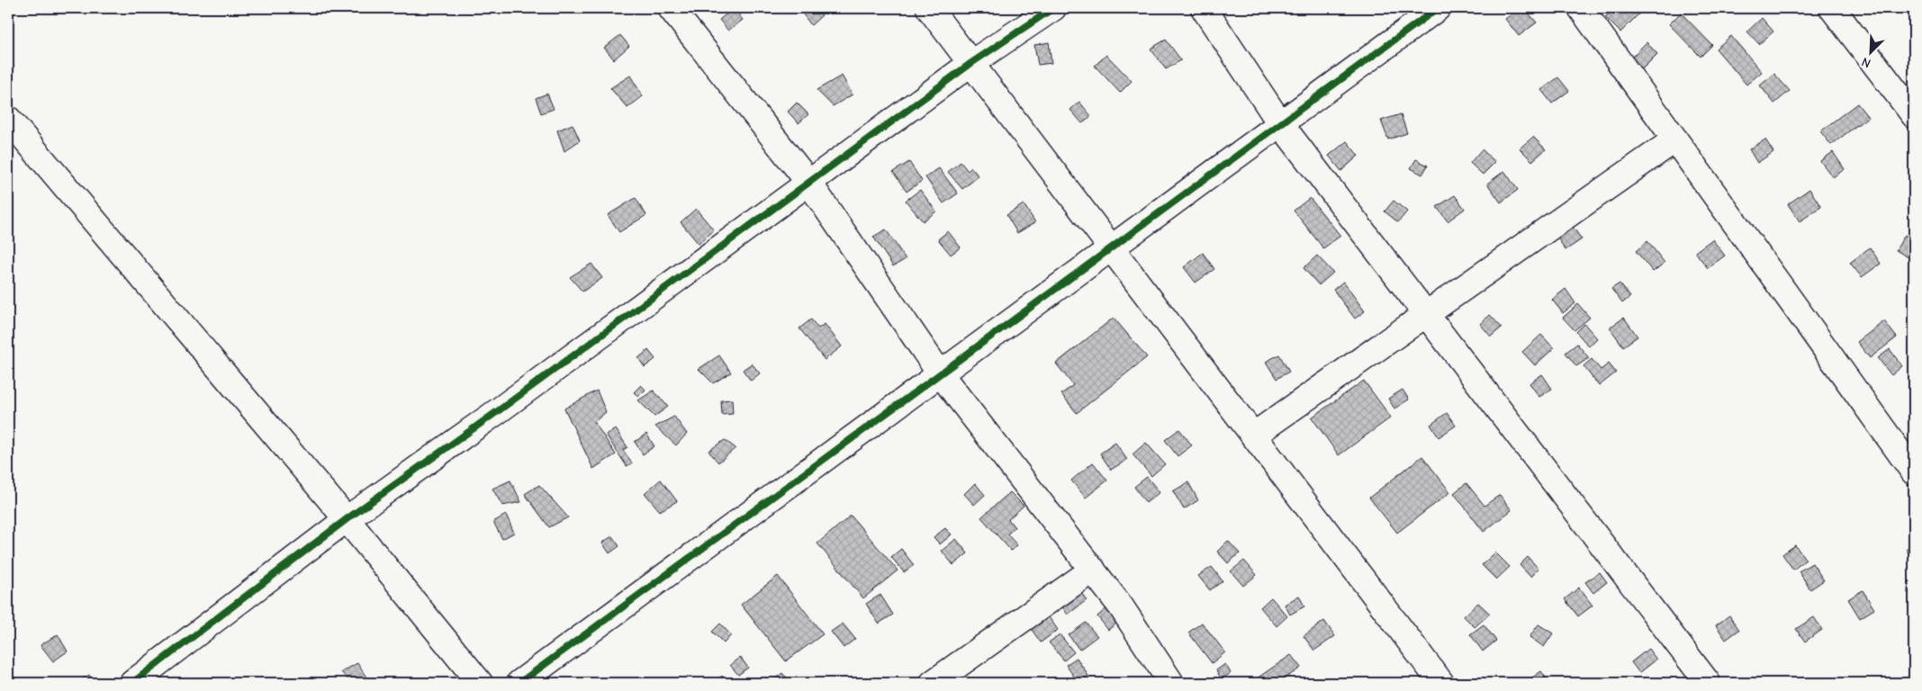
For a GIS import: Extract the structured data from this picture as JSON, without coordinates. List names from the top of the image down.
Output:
{
  "north": "bottom left"
}
